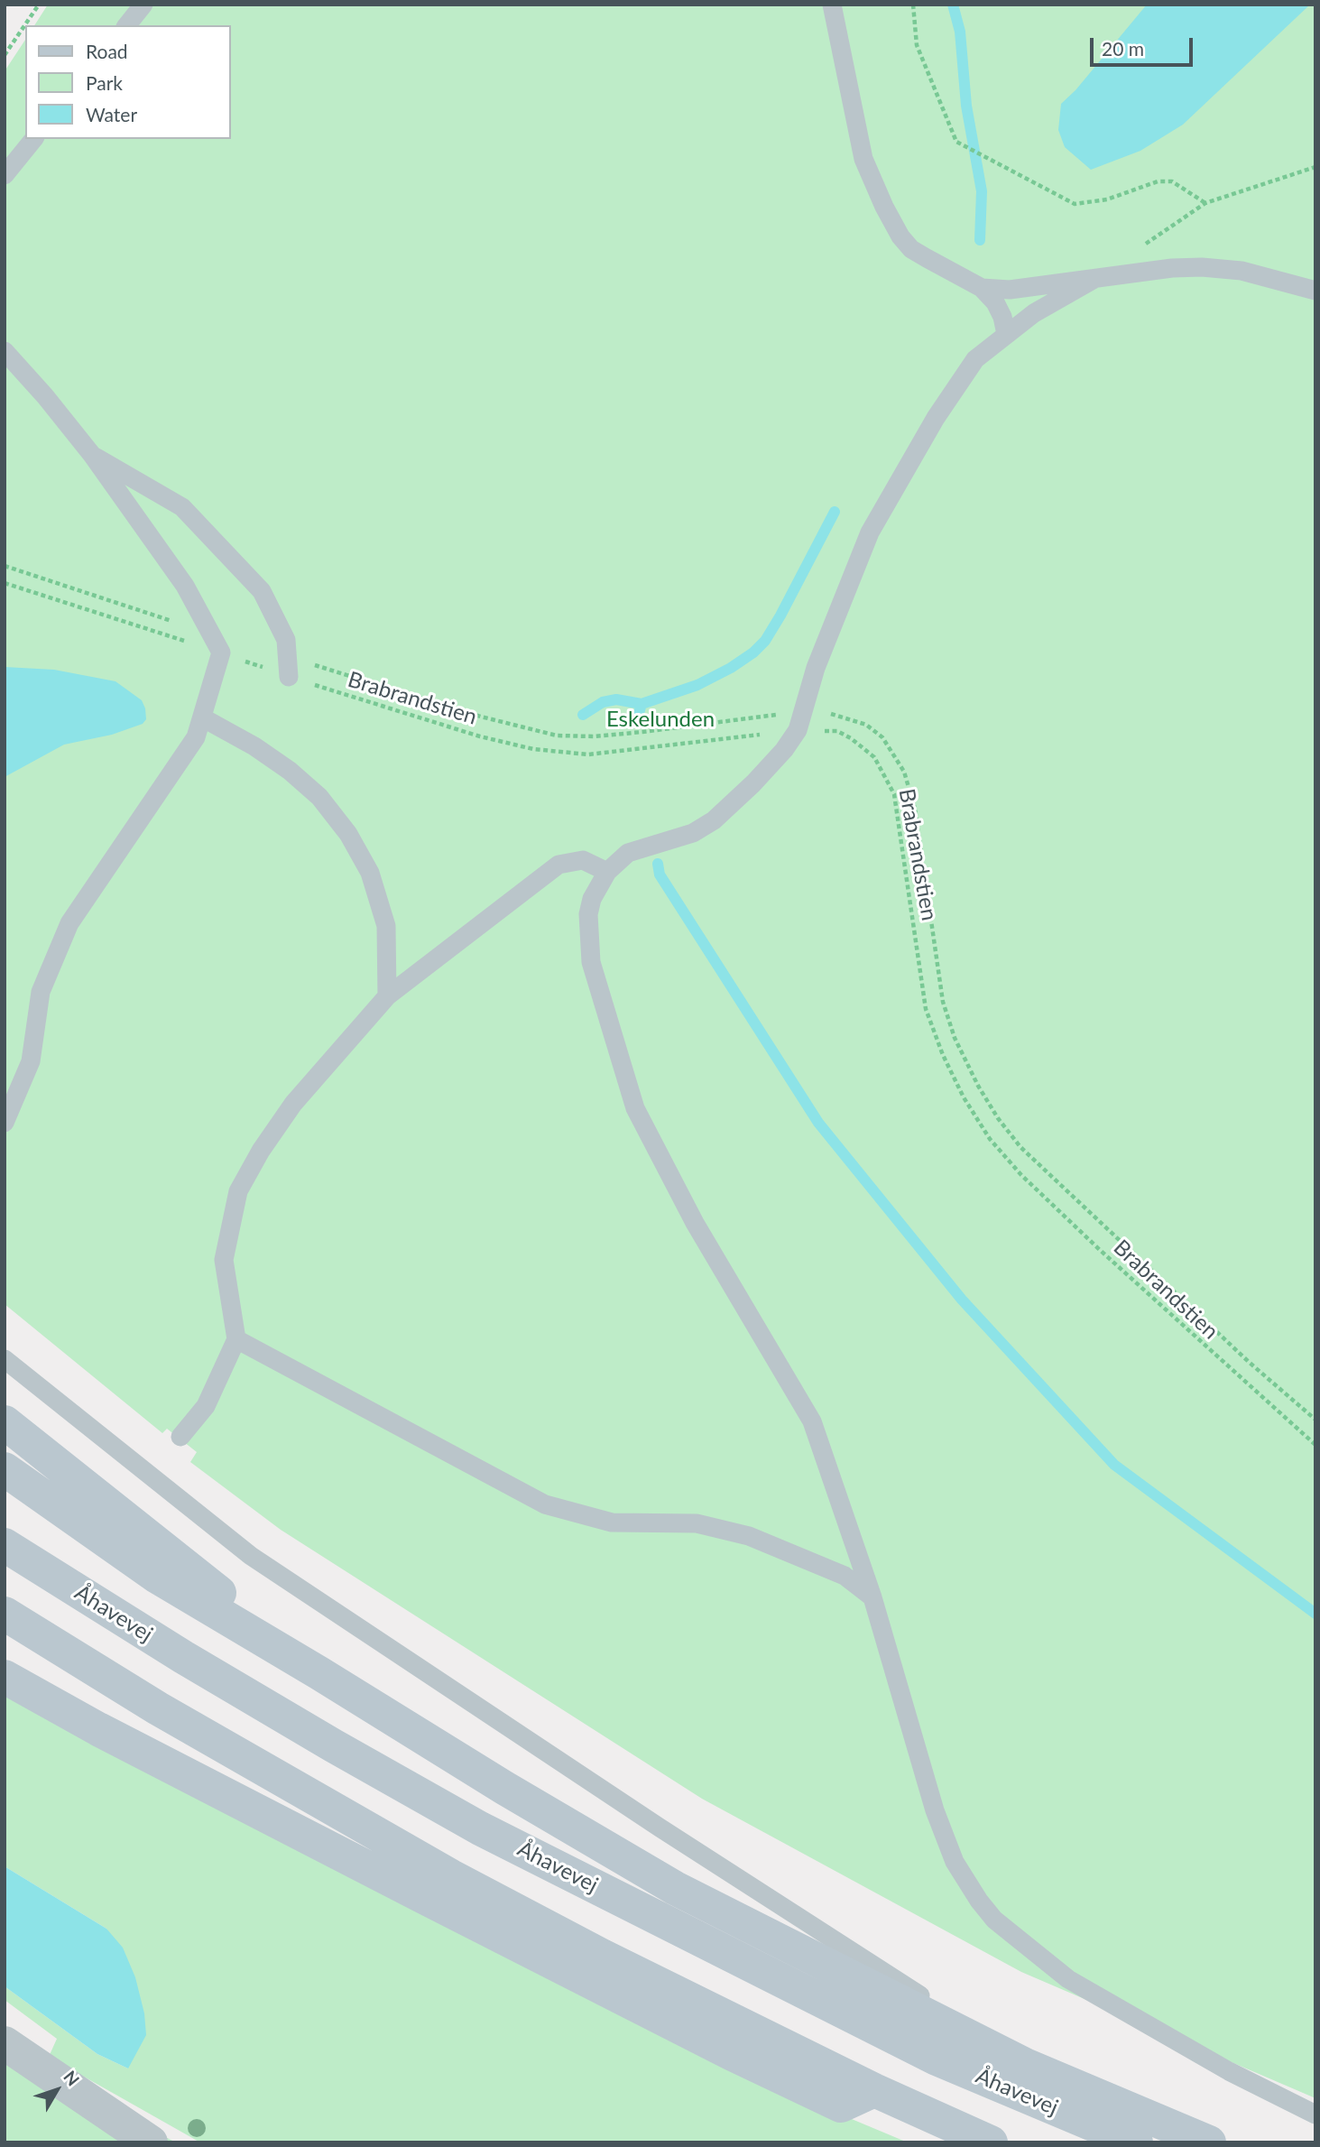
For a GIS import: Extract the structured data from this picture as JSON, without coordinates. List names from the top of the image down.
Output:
{
  "streets": {
    "main road": ["Åhavevej"],
    "path": ["Brabrandstien"]
  },
  "parks": ["Eskelunden"],
  "legend": ["Road", "Park", "Water"],
  "scale_bar": "20 m",
  "north": "top right"
}
